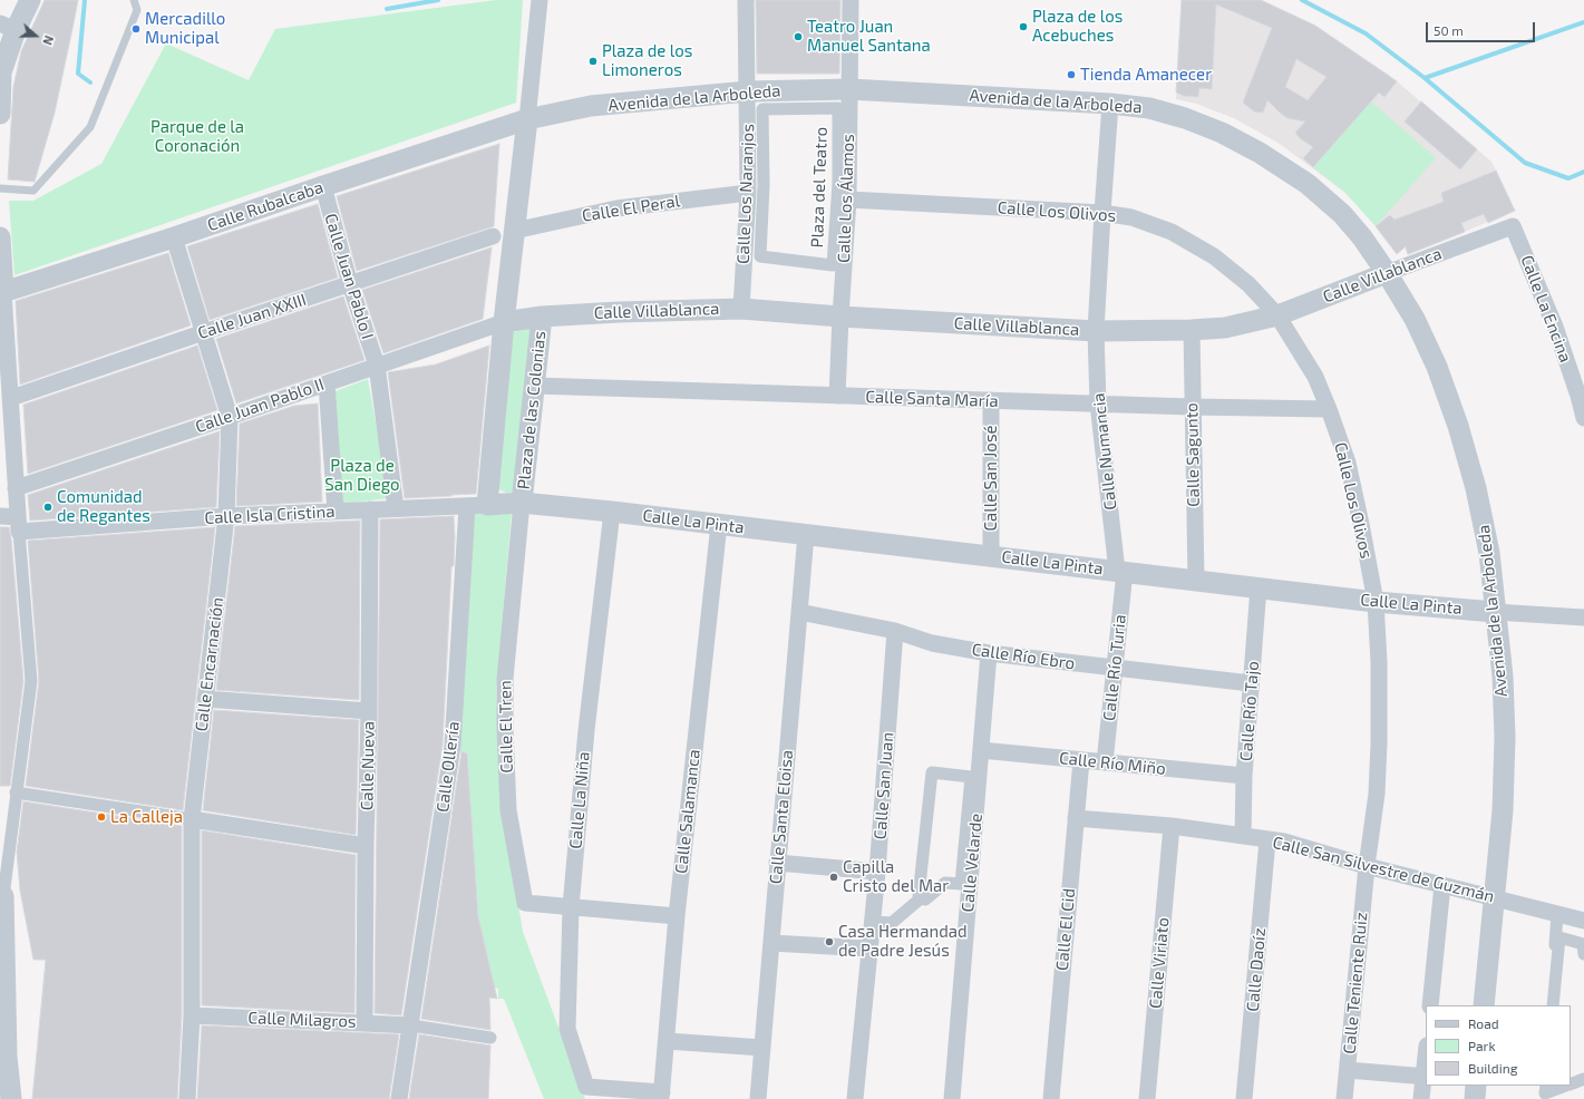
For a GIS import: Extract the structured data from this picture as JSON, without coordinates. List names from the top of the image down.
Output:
{
  "streets": {
    "street": [
      "Avenida de la Arboleda",
      "Plaza del Teatro",
      "Calle Los Naranjos",
      "Calle Los Álamos",
      "Calle Rubalcaba",
      "Calle El Peral",
      "Calle Los Olivos",
      "Calle Villablanca",
      "Calle Juan Pablo I",
      "Calle La Encina",
      "Calle Juan XXIII",
      "Calle Santa María",
      "Calle Juan Pablo II",
      "Plaza de las Colonias",
      "Calle Numancia",
      "Calle Sagunto",
      "Calle San José",
      "Calle Isla Cristina",
      "Calle La Pinta",
      "Calle Río Ebro",
      "Calle Encarnación",
      "Calle Río Turia",
      "Calle Río Tajo",
      "Calle El Tren",
      "Calle Río Miño",
      "Calle Nueva",
      "Calle Ollería",
      "Calle San Juan",
      "Calle La Niña",
      "Calle Salamanca",
      "Calle Santa Eloisa",
      "Calle Velarde",
      "Calle San Silvestre de Guzmán",
      "Calle El Cid",
      "Calle Viriato",
      "Calle Daoíz",
      "Calle Teniente Ruiz",
      "Calle Milagros"
    ]
  },
  "crossings": [
    ["Avenida de la Arboleda", "Calle Los Naranjos"],
    ["Avenida de la Arboleda", "Calle Los Álamos"],
    ["Avenida de la Arboleda", "Calle Rubalcaba"],
    ["Avenida de la Arboleda", "Calle Villablanca"],
    ["Avenida de la Arboleda", "Calle Numancia"],
    ["Avenida de la Arboleda", "Calle La Pinta"],
    ["Avenida de la Arboleda", "Calle San Silvestre de Guzmán"],
    ["Calle Los Naranjos", "Calle El Peral"],
    ["Calle Los Naranjos", "Calle Villablanca"],
    ["Calle Los Álamos", "Calle Los Olivos"],
    ["Calle Los Álamos", "Calle Villablanca"],
    ["Calle Los Álamos", "Calle Santa María"],
    ["Calle Rubalcaba", "Calle Juan Pablo I"],
    ["Calle Rubalcaba", "Calle Encarnación"],
    ["Calle Los Olivos", "Calle Villablanca"],
    ["Calle Los Olivos", "Calle Santa María"],
    ["Calle Los Olivos", "Calle Numancia"],
    ["Calle Los Olivos", "Calle La Pinta"],
    ["Calle Los Olivos", "Calle San Silvestre de Guzmán"],
    ["Calle Los Olivos", "Calle Teniente Ruiz"],
    ["Calle Villablanca", "Calle La Encina"],
    ["Calle Villablanca", "Calle Juan Pablo II"],
    ["Calle Villablanca", "Plaza de las Colonias"],
    ["Calle Villablanca", "Calle Numancia"],
    ["Calle Villablanca", "Calle Sagunto"],
    ["Calle Juan Pablo I", "Calle Juan XXIII"],
    ["Calle Juan Pablo I", "Calle Juan Pablo II"],
    ["Calle Juan XXIII", "Calle Encarnación"],
    ["Calle Santa María", "Plaza de las Colonias"],
    ["Calle Santa María", "Calle Numancia"],
    ["Calle Santa María", "Calle Sagunto"],
    ["Calle Santa María", "Calle San José"],
    ["Calle Juan Pablo II", "Calle Encarnación"],
    ["Plaza de las Colonias", "Calle Isla Cristina"],
    ["Plaza de las Colonias", "Calle La Pinta"],
    ["Plaza de las Colonias", "Calle El Tren"],
    ["Calle Numancia", "Calle La Pinta"],
    ["Calle Numancia", "Calle Río Turia"],
    ["Calle Sagunto", "Calle La Pinta"],
    ["Calle San José", "Calle La Pinta"],
    ["Calle Isla Cristina", "Calle La Pinta"],
    ["Calle Isla Cristina", "Calle Encarnación"],
    ["Calle Isla Cristina", "Calle El Tren"],
    ["Calle Isla Cristina", "Calle Nueva"],
    ["Calle Isla Cristina", "Calle Ollería"],
    ["Calle La Pinta", "Calle Río Turia"],
    ["Calle La Pinta", "Calle Río Tajo"],
    ["Calle La Pinta", "Calle El Tren"],
    ["Calle La Pinta", "Calle La Niña"],
    ["Calle La Pinta", "Calle Salamanca"],
    ["Calle La Pinta", "Calle Santa Eloisa"],
    ["Calle Río Ebro", "Calle Río Turia"],
    ["Calle Río Ebro", "Calle Río Tajo"],
    ["Calle Río Ebro", "Calle San Juan"],
    ["Calle Río Ebro", "Calle Santa Eloisa"],
    ["Calle Río Ebro", "Calle Velarde"],
    ["Calle Encarnación", "Calle Milagros"],
    ["Calle Río Turia", "Calle Río Miño"],
    ["Calle Río Tajo", "Calle Río Miño"],
    ["Calle Río Tajo", "Calle San Silvestre de Guzmán"],
    ["Calle El Tren", "Calle La Niña"],
    ["Calle Río Miño", "Calle Velarde"],
    ["Calle Río Miño", "Calle El Cid"],
    ["Calle Nueva", "Calle Milagros"],
    ["Calle Ollería", "Calle Milagros"],
    ["Calle La Niña", "Calle Salamanca"],
    ["Calle San Silvestre de Guzmán", "Calle El Cid"],
    ["Calle San Silvestre de Guzmán", "Calle Viriato"],
    ["Calle San Silvestre de Guzmán", "Calle Daoíz"],
    ["Calle San Silvestre de Guzmán", "Calle Teniente Ruiz"]
  ],
  "parks": ["Parque de la Coronación", "Plaza de San Diego"],
  "places": [
    "Plaza de los Acebuches",
    "Mercadillo Municipal",
    "Teatro Juan Manuel Santana",
    "Plaza de los Limoneros",
    "Tienda Amanecer",
    "Comunidad de Regantes",
    "La Calleja",
    "Capilla Cristo del Mar",
    "Casa Hermandad de Padre Jesús"
  ],
  "legend": ["Road", "Park", "Building"],
  "scale_bar": "50 m",
  "north": "right"
}
